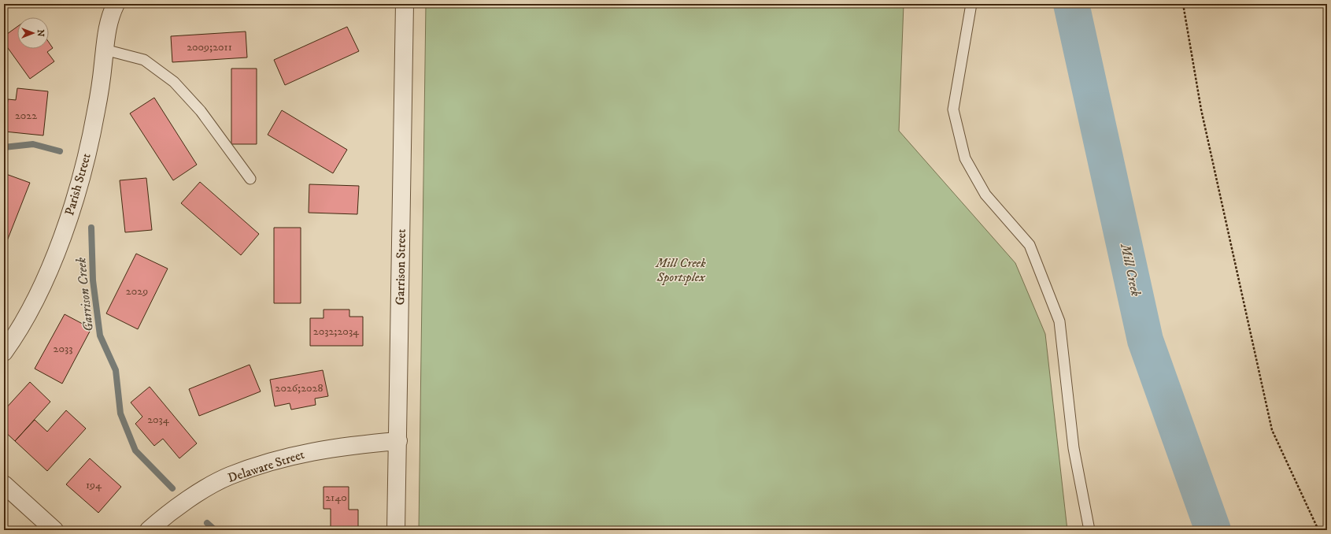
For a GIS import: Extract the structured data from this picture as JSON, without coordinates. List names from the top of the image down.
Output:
{
  "streets": {
    "street": ["Parish Street", "Garrison Street", "Delaware Street"]
  },
  "crossings": [
    ["Garrison Street", "Delaware Street"]
  ],
  "water": ["Mill Creek", "Garrison Creek"],
  "parks": ["Mill Creek Sportsplex"],
  "house_numbers": [
    "2009;2011",
    "2022",
    "2029",
    "2032;2034",
    "2033",
    "2026;2028",
    "2034",
    "194",
    "2140"
  ],
  "north": "right"
}
